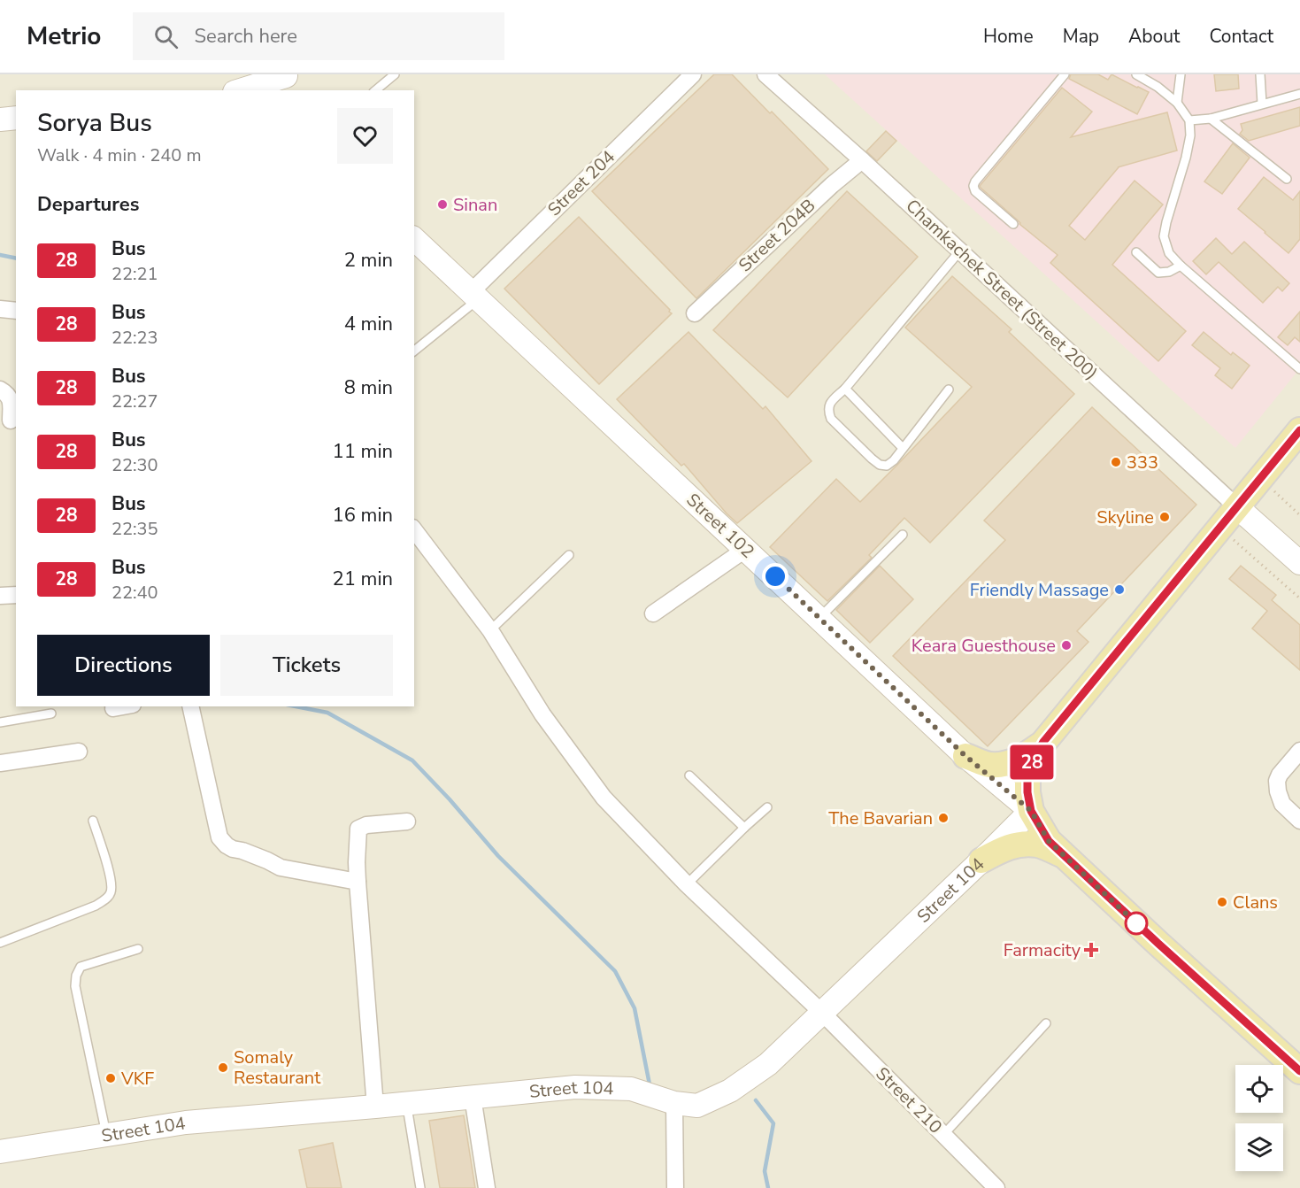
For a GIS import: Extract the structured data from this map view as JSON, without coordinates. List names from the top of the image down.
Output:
{
  "streets": {
    "street": [
      "Street 204",
      "Street 204B",
      "Chamkachek Street (Street 200)",
      "Street 102",
      "Street 104",
      "Street 210"
    ]
  },
  "crossings": [
    ["Street 204", "Street 102"],
    ["Street 204B", "Chamkachek Street (Street 200)"],
    ["Street 102", "Street 104"],
    ["Street 104", "Street 210"]
  ],
  "places": {
    "other": [
      "Sinan",
      "333",
      "Skyline",
      "Friendly Massage",
      "Keara Guesthouse",
      "The Bavarian",
      "Clans",
      "Somaly Restaurant",
      "VKF"
    ],
    "health": ["Farmacity"]
  },
  "lines": ["bus line 28"],
  "page": {
    "header": "Metrio",
    "search": "Search here",
    "nav": [
      "Home",
      "Map",
      "About",
      "Contact"
    ],
    "on_map": "28",
    "heading": [
      ["Sorya Bus", "Walk · 4 min · 240 m"],
      "Departures"
    ],
    "list": [
      {
        "mark": "28",
        "name": "Bus",
        "note": "22:21",
        "value": "2 min"
      },
      {
        "mark": "28",
        "name": "Bus",
        "note": "22:23",
        "value": "4 min"
      },
      {
        "mark": "28",
        "name": "Bus",
        "note": "22:27",
        "value": "8 min"
      },
      {
        "mark": "28",
        "name": "Bus",
        "note": "22:30",
        "value": "11 min"
      },
      {
        "mark": "28",
        "name": "Bus",
        "note": "22:35",
        "value": "16 min"
      },
      {
        "mark": "28",
        "name": "Bus",
        "note": "22:40",
        "value": "21 min"
      }
    ],
    "buttons": ["Directions", "Tickets"]
  }
}
